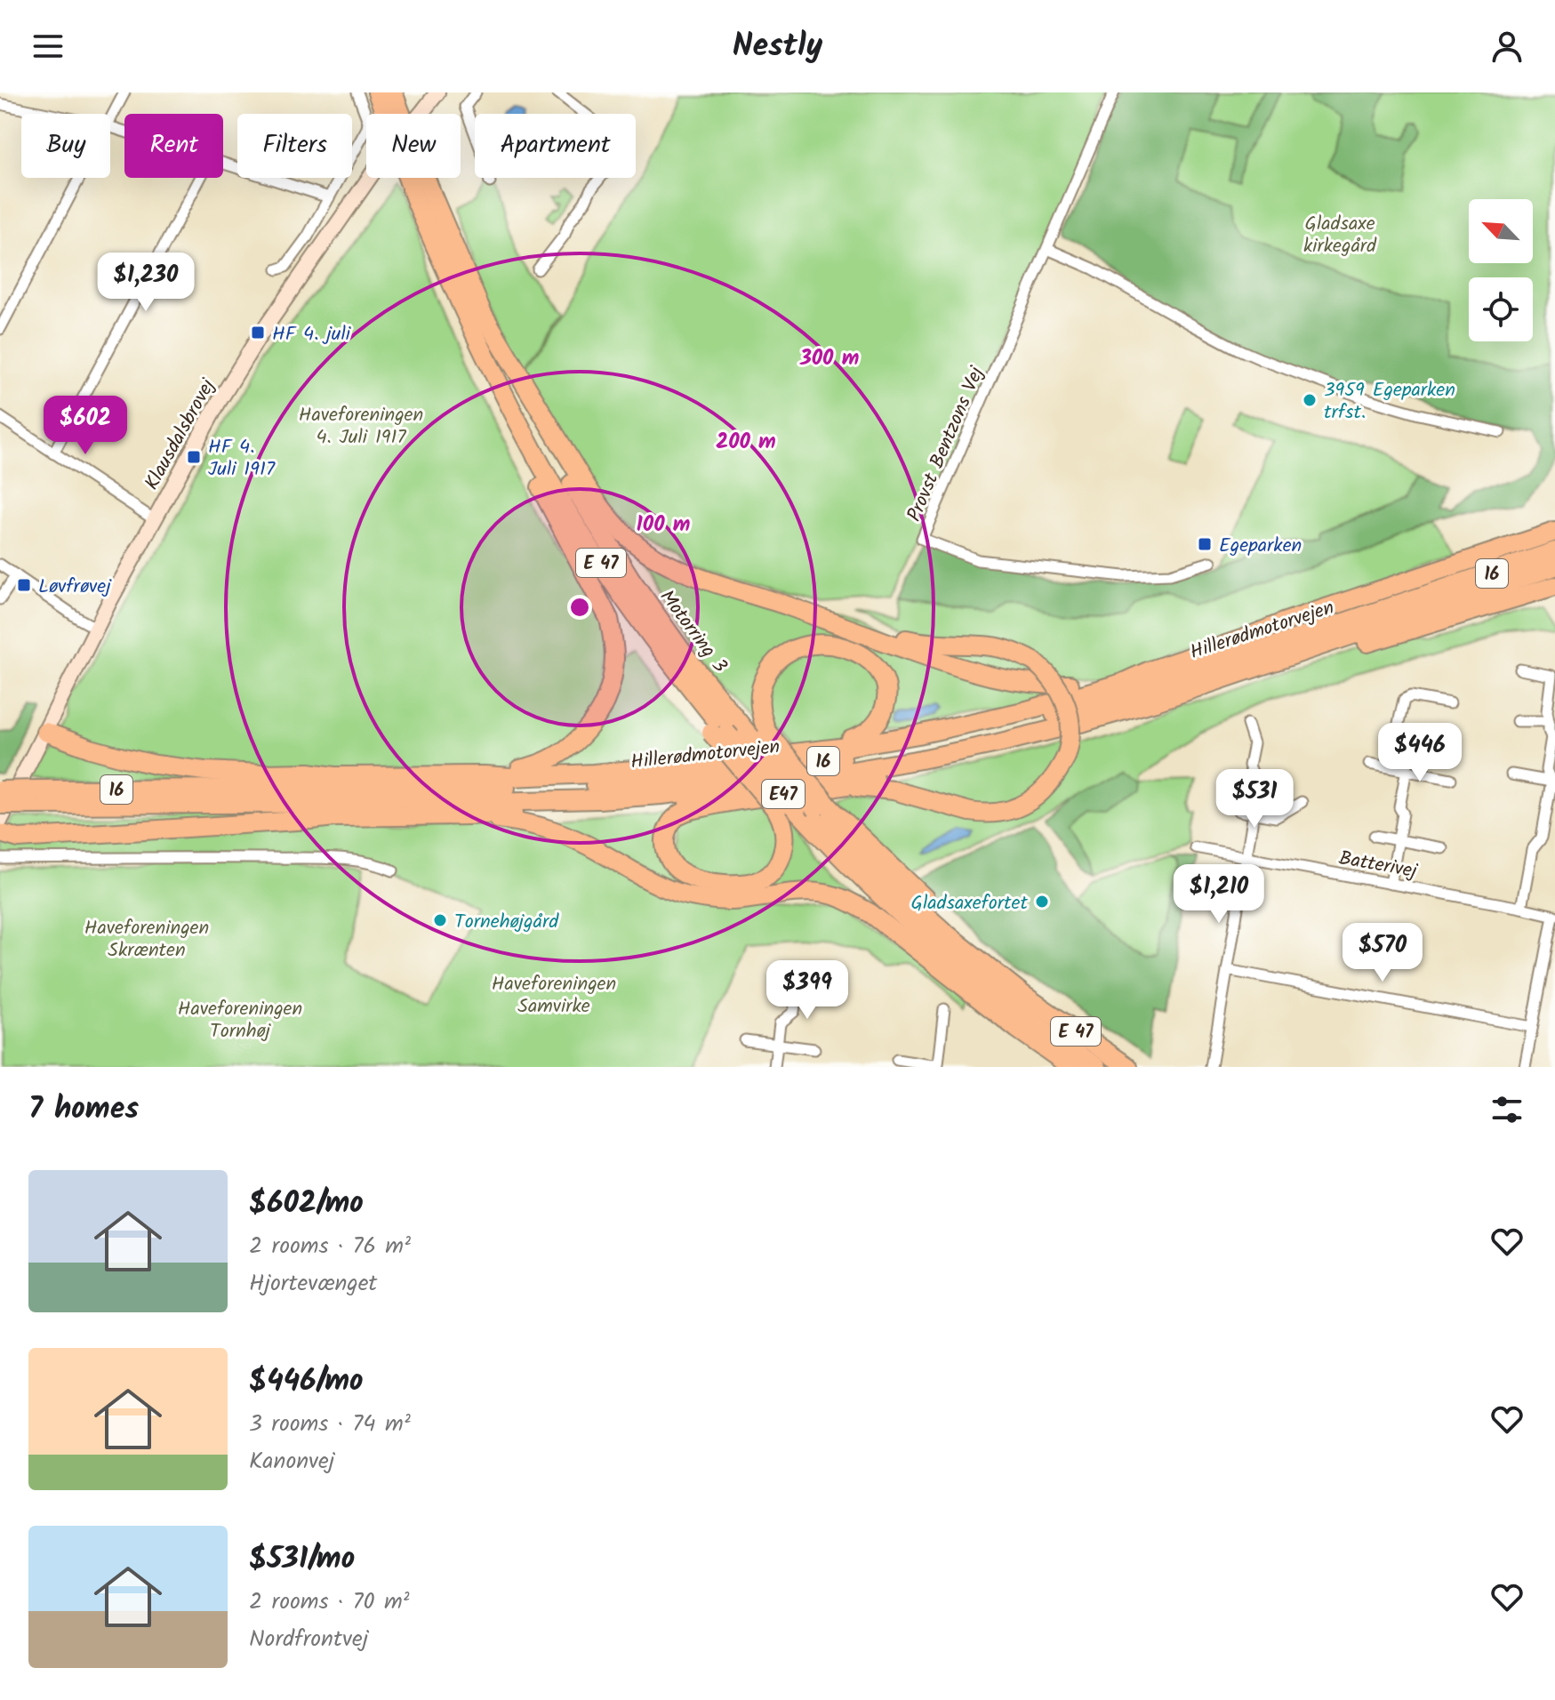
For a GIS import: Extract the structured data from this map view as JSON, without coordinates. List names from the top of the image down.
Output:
{
  "streets": {
    "highway": [
      "E 47",
      "16",
      "Hillerødmotorvejen",
      "Motorring 3",
      "E47"
    ],
    "street": ["Klausdalsbrovej", "Provst Bentzons Vej", "Batterivej"]
  },
  "crossings": [
    ["E 47", "Motorring 3"],
    ["16", "Hillerødmotorvejen"]
  ],
  "parks": [
    "Gladsaxe kirkegård",
    "Haveforeningen 4. Juli 1917",
    "Haveforeningen Skrænten",
    "Haveforeningen Samvirke",
    "Haveforeningen Tornhøj"
  ],
  "places": {
    "transit": [
      "HF 4. juli",
      "HF 4. Juli 1917",
      "Egeparken",
      "Løvfrøvej"
    ],
    "other": ["3959 Egeparken trfst.", "Gladsaxefortet", "Tornehøjgård"]
  },
  "north": "top left",
  "page": {
    "header": "Nestly",
    "chip": [
      "Buy",
      "Rent",
      "Filters",
      "New",
      "Apartment"
    ],
    "price": [
      "$1,230",
      "$602",
      "$446",
      "$531",
      "$1,210",
      "$570",
      "$399"
    ],
    "heading": "7 homes",
    "list": [
      {
        "name": "$602/mo",
        "note": "2 rooms · 76 m² · Hjortevænget"
      },
      {
        "name": "$446/mo",
        "note": "3 rooms · 74 m² · Kanonvej"
      },
      {
        "name": "$531/mo",
        "note": "2 rooms · 70 m² · Nordfrontvej"
      }
    ]
  },
  "rings": ["300 m", "200 m", "100 m"]
}
